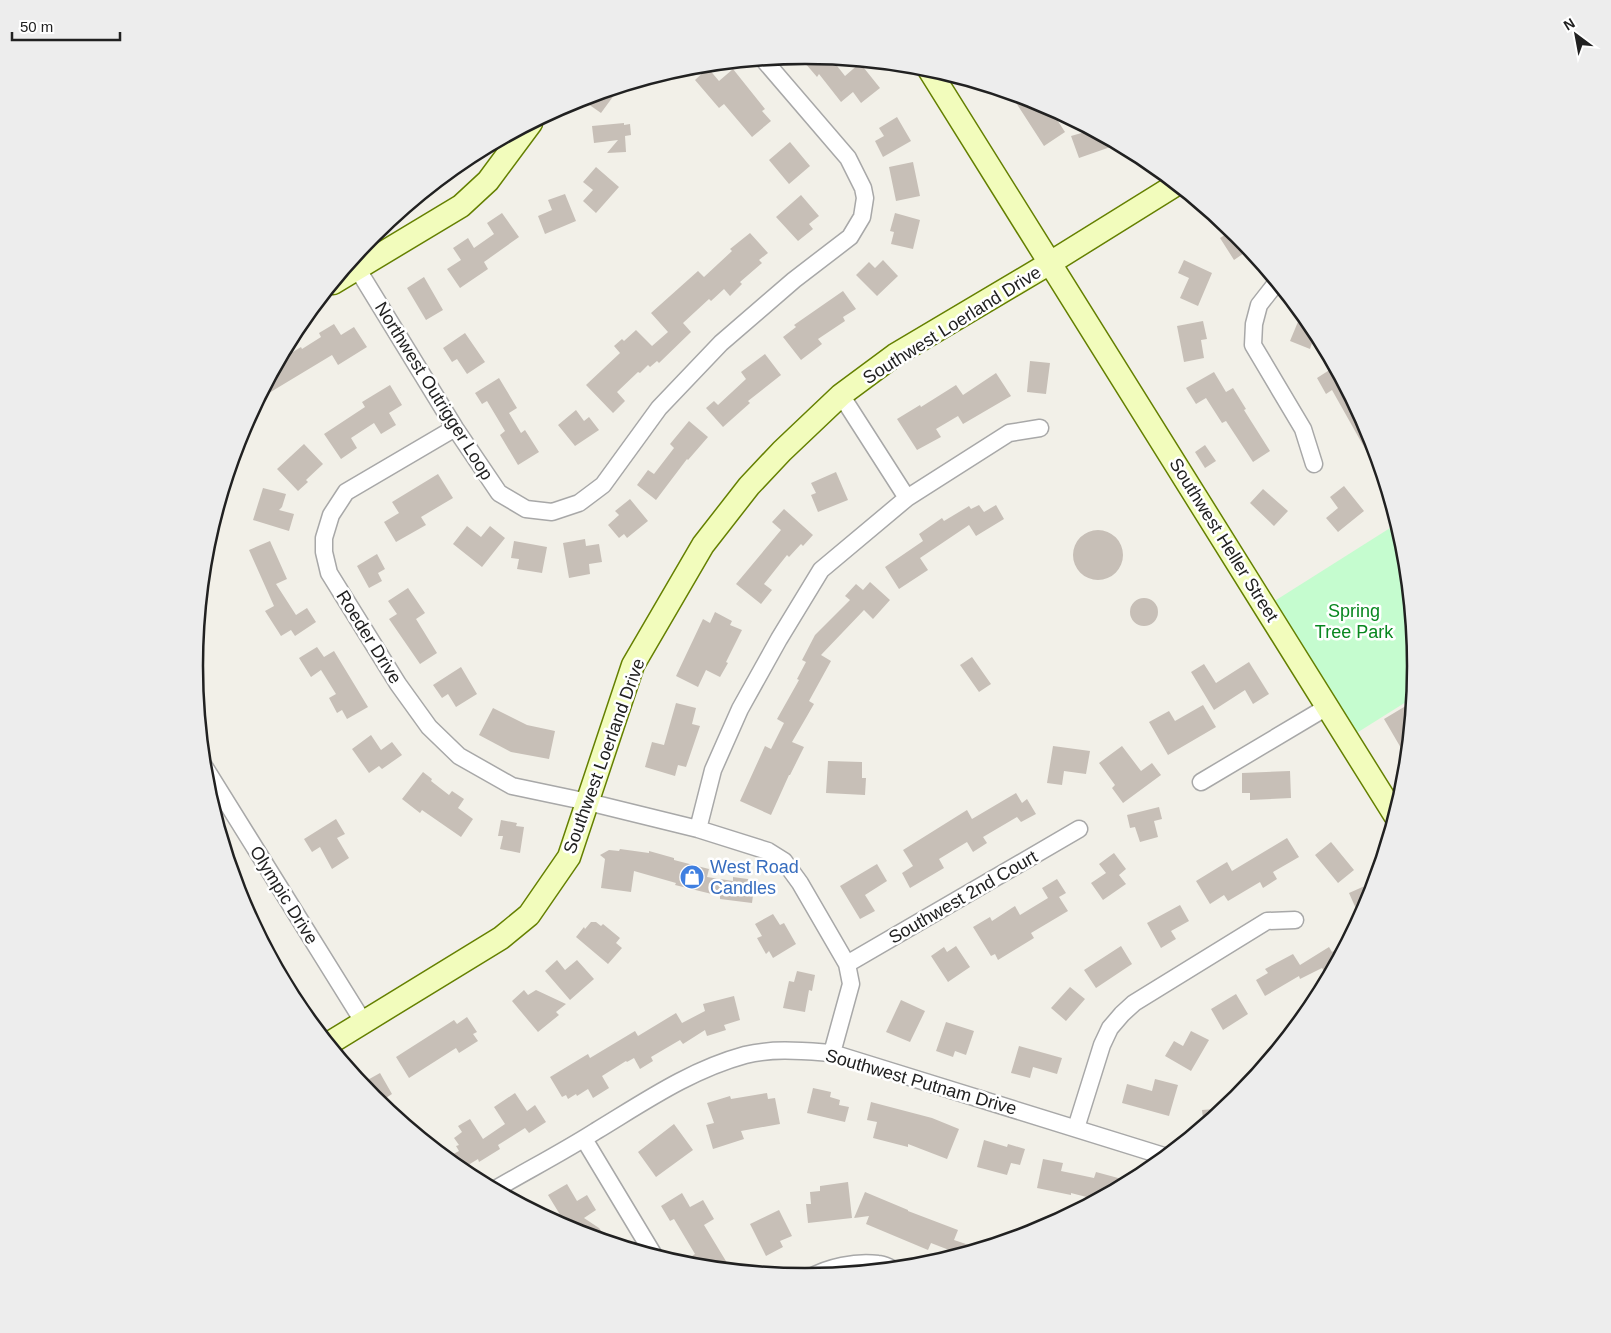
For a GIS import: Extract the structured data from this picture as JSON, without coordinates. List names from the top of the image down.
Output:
{
  "streets": {
    "street": [
      "Southwest Loerland Drive",
      "Northwest Outrigger Loop",
      "Southwest Heller Street",
      "Roeder Drive",
      "Olympic Drive",
      "Southwest 2nd Court",
      "Southwest Putnam Drive"
    ]
  },
  "crossings": [
    ["Southwest Loerland Drive", "Southwest Heller Street"],
    ["Southwest Loerland Drive", "Roeder Drive"],
    ["Southwest Loerland Drive", "Olympic Drive"],
    ["Northwest Outrigger Loop", "Roeder Drive"],
    ["Roeder Drive", "Southwest 2nd Court"]
  ],
  "parks": ["Spring Tree Park"],
  "places": {
    "shop": ["West Road Candles"]
  },
  "scale_bar": "50 m",
  "north": "top left"
}
